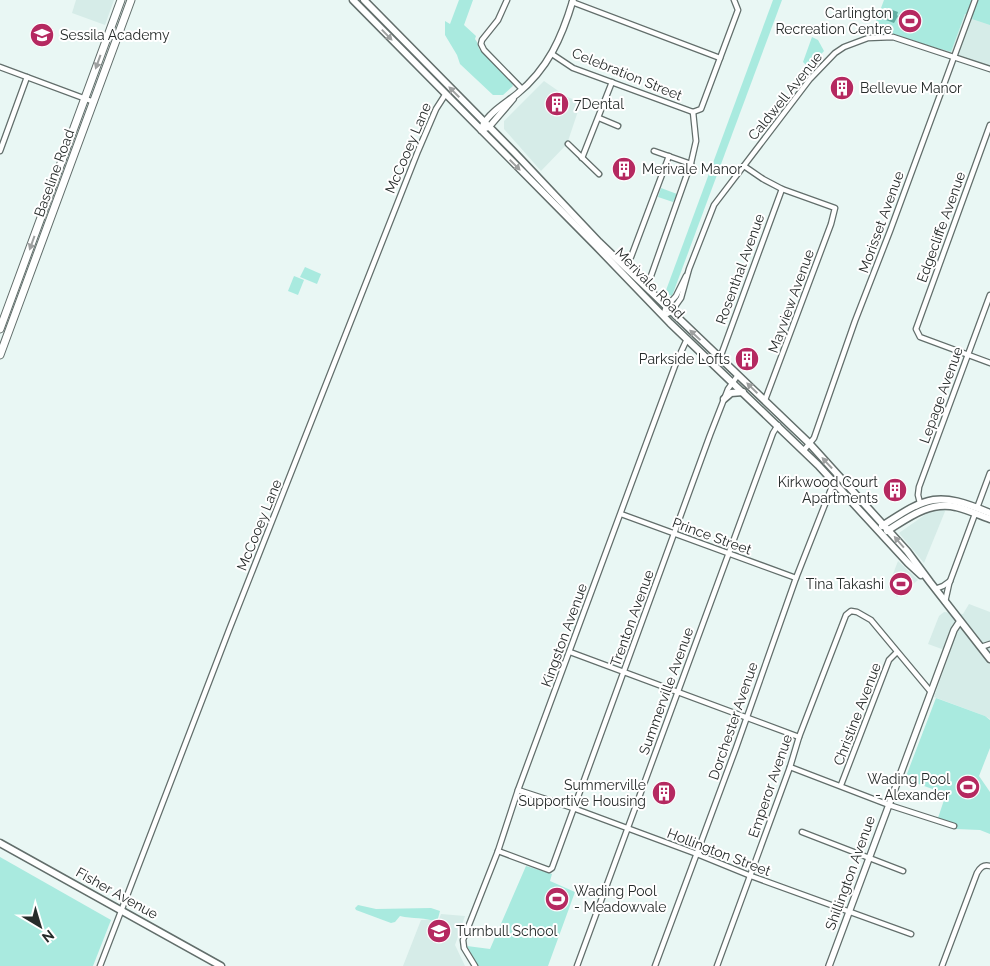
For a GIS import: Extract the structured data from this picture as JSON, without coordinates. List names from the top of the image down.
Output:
{
  "streets": {
    "main road": ["Baseline Road", "Merivale Road", "Fisher Avenue"],
    "street": [
      "Celebration Street",
      "Caldwell Avenue",
      "McCooey Lane",
      "Morisset Avenue",
      "Edgecliffe Avenue",
      "Rosenthal Avenue",
      "Mayview Avenue",
      "Lepage Avenue",
      "Prince Street",
      "Trenton Avenue",
      "Kingston Avenue",
      "Summerville Avenue",
      "Christine Avenue",
      "Dorchester Avenue",
      "Emperor Avenue",
      "Hollington Street",
      "Shillington Avenue"
    ]
  },
  "crossings": [
    ["Caldwell Avenue", "Morisset Avenue"],
    ["Caldwell Avenue", "Merivale Road"],
    ["McCooey Lane", "Merivale Road"],
    ["McCooey Lane", "Fisher Avenue"],
    ["Morisset Avenue", "Merivale Road"],
    ["Edgecliffe Avenue", "Lepage Avenue"],
    ["Rosenthal Avenue", "Merivale Road"],
    ["Rosenthal Avenue", "Mayview Avenue"],
    ["Merivale Road", "Mayview Avenue"],
    ["Merivale Road", "Trenton Avenue"],
    ["Merivale Road", "Kingston Avenue"],
    ["Merivale Road", "Summerville Avenue"],
    ["Merivale Road", "Dorchester Avenue"],
    ["Merivale Road", "Shillington Avenue"],
    ["Prince Street", "Trenton Avenue"],
    ["Prince Street", "Kingston Avenue"],
    ["Prince Street", "Summerville Avenue"],
    ["Prince Street", "Dorchester Avenue"],
    ["Trenton Avenue", "Kingston Avenue"],
    ["Trenton Avenue", "Hollington Street"],
    ["Kingston Avenue", "Hollington Street"],
    ["Summerville Avenue", "Hollington Street"],
    ["Christine Avenue", "Emperor Avenue"],
    ["Dorchester Avenue", "Hollington Street"],
    ["Emperor Avenue", "Hollington Street"],
    ["Hollington Street", "Shillington Avenue"]
  ],
  "places": {
    "sports": [
      "Carlington Recreation Centre",
      "Tina Takashi",
      "Wading Pool - Alexander",
      "Wading Pool - Meadowvale"
    ],
    "school or university": ["Sessila Academy", "Turnbull School"],
    "building": [
      "Bellevue Manor",
      "7Dental",
      "Merivale Manor",
      "Parkside Lofts",
      "Kirkwood Court Apartments",
      "Summerville Supportive Housing"
    ]
  },
  "north": "bottom right"
}
